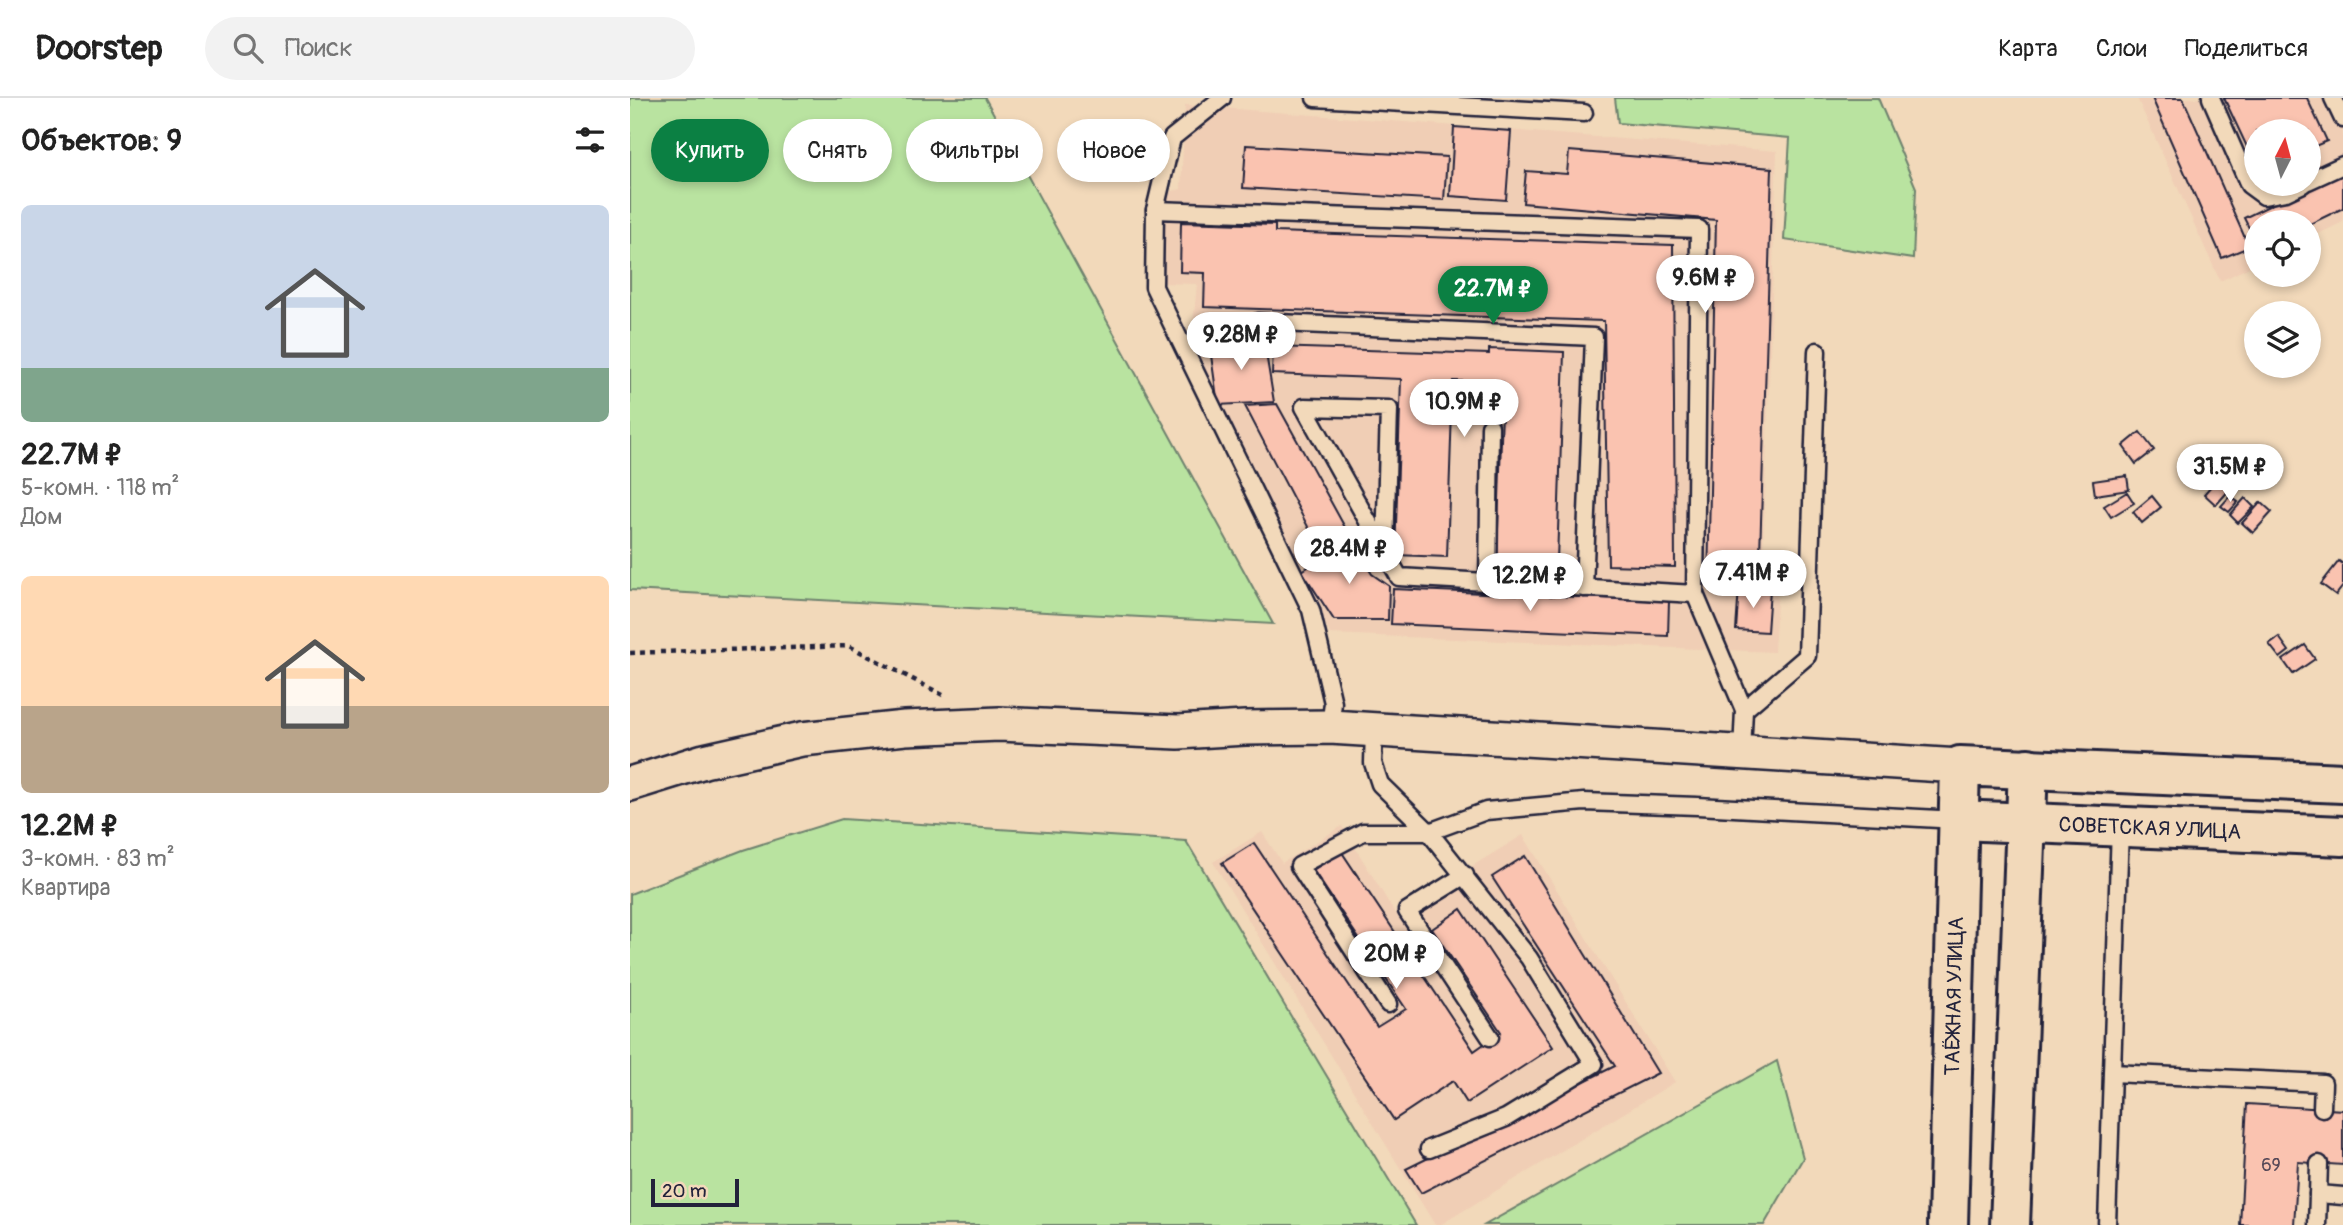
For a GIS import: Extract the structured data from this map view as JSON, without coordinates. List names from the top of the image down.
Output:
{
  "streets": {
    "street": ["СОВЕТСКАЯ УЛИЦА", "ТАЁЖНАЯ УЛИЦА"]
  },
  "crossings": [
    ["СОВЕТСКАЯ УЛИЦА", "ТАЁЖНАЯ УЛИЦА"]
  ],
  "house_numbers": ["69"],
  "scale_bar": "20 m",
  "north": "top",
  "page": {
    "header": "Doorstep",
    "search": "Поиск",
    "nav": ["Карта", "Слои", "Поделиться"],
    "heading": "Объектов: 9",
    "chip": [
      "Купить",
      "Снять",
      "Фильтры",
      "Новое"
    ],
    "list": [
      {
        "name": "22.7M ₽",
        "note": "5-комн. · 118 m² · Дом"
      },
      {
        "name": "12.2M ₽",
        "note": "3-комн. · 83 m² · Квартира"
      }
    ],
    "price": [
      "9.6M ₽",
      "22.7M ₽",
      "9.28M ₽",
      "10.9M ₽",
      "31.5M ₽",
      "28.4M ₽",
      "7.41M ₽",
      "12.2M ₽",
      "20M ₽"
    ],
    "scale": "20 m"
  }
}
